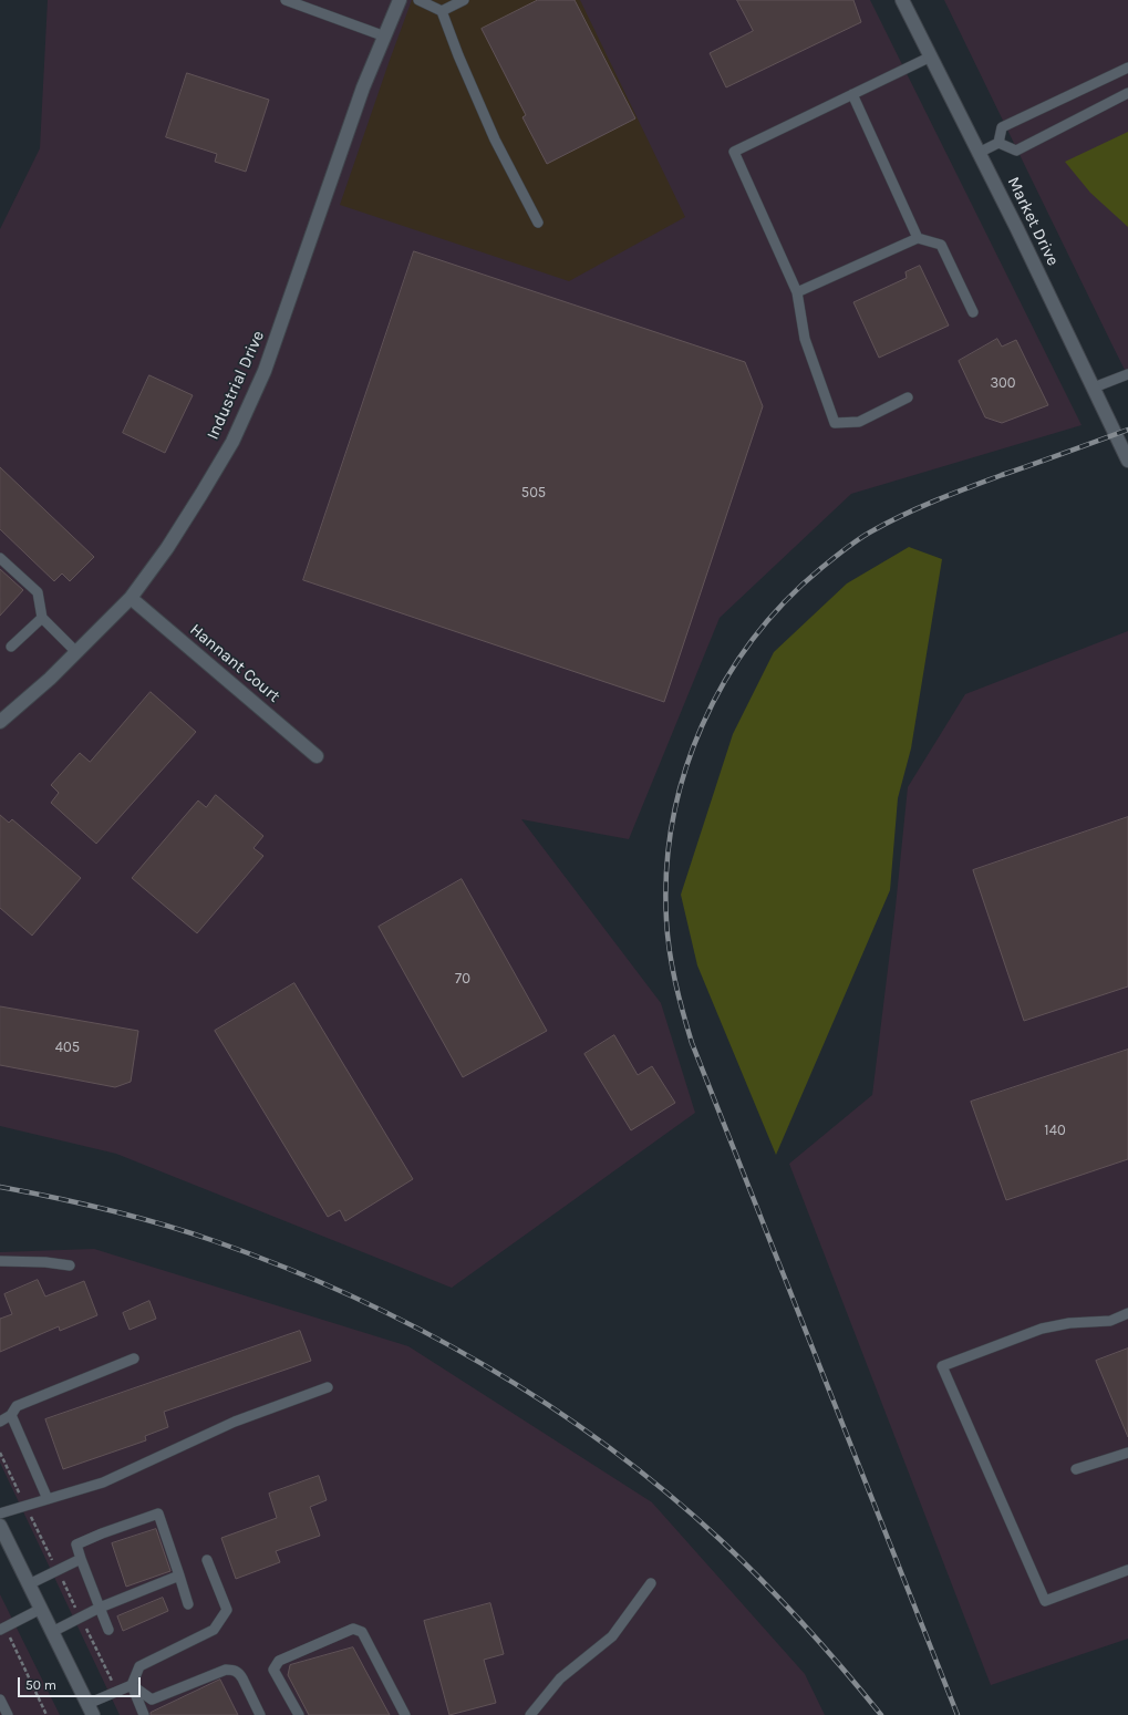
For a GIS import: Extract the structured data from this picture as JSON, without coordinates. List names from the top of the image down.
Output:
{
  "streets": {
    "street": ["Market Drive", "Industrial Drive", "Hannant Court"]
  },
  "crossings": [
    ["Industrial Drive", "Hannant Court"]
  ],
  "house_numbers": [
    "300",
    "505",
    "70",
    "405",
    "140"
  ],
  "scale_bar": "50 m"
}
